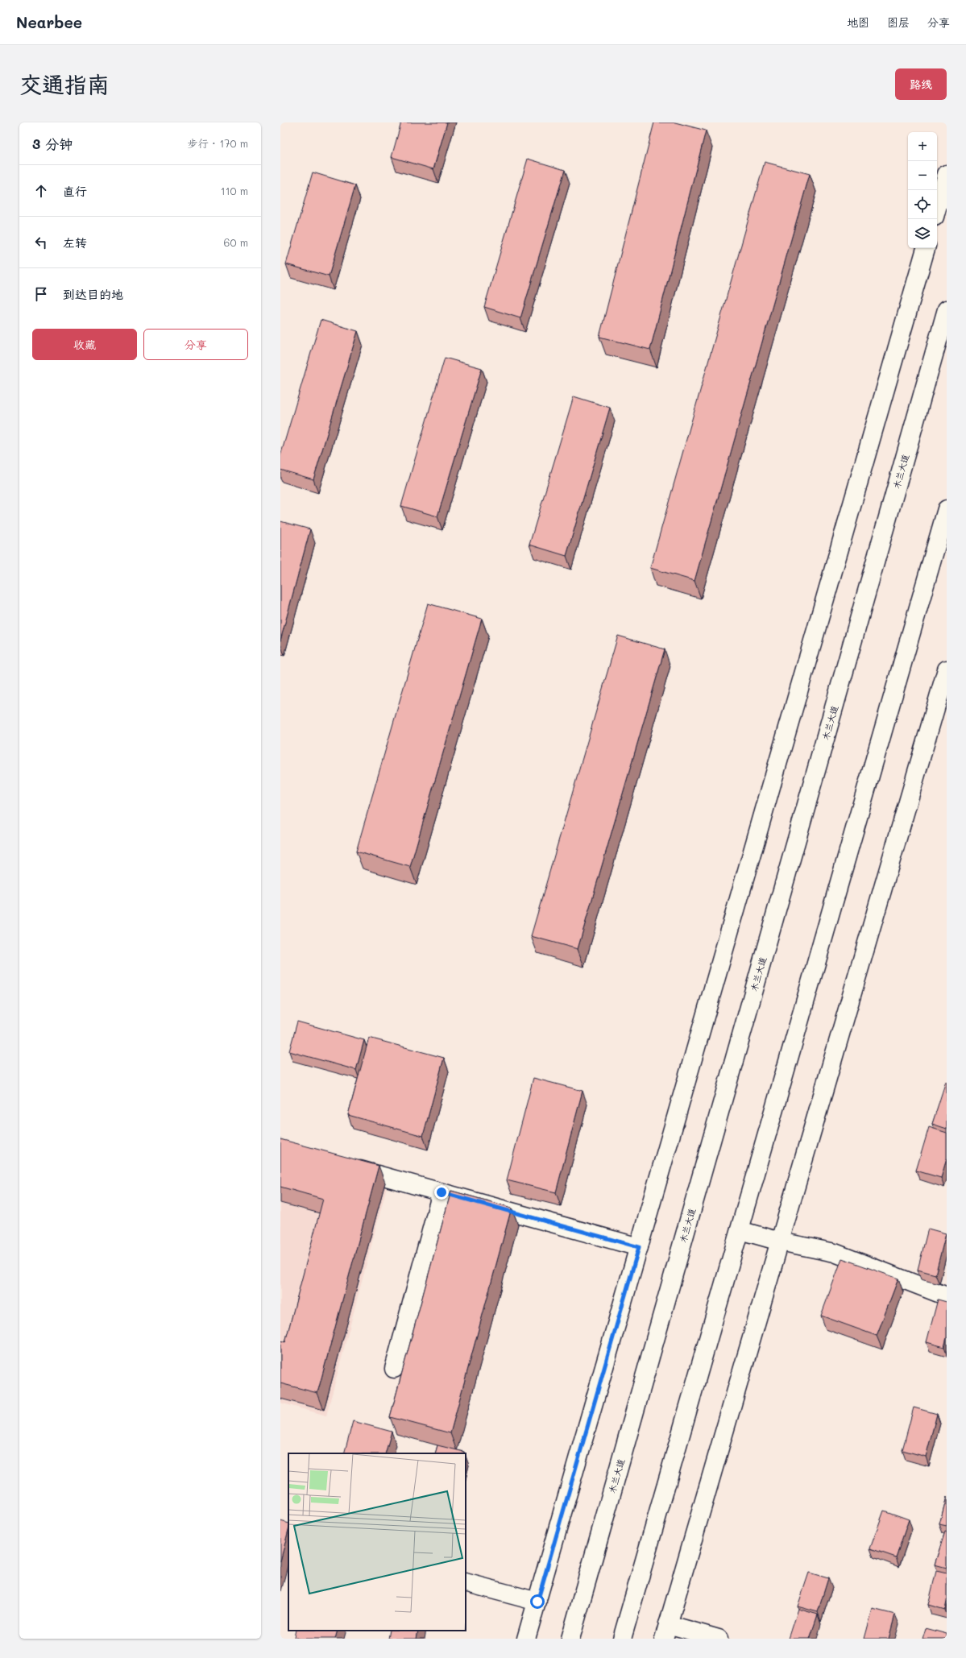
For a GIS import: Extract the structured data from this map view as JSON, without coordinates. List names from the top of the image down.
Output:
{
  "streets": {
    "main road": ["木兰大道"]
  },
  "page": {
    "header": "Nearbee",
    "nav": ["地图", "图层", "分享"],
    "buttons": [
      "路线",
      ["收藏", "分享"]
    ],
    "title": "交通指南",
    "heading": ["3 分钟", "步行 · 170 m"],
    "map_buttons": ["+", "−"],
    "list": [
      ["直行", "110 m"],
      ["左转", "60 m"],
      "到达目的地"
    ]
  }
}
